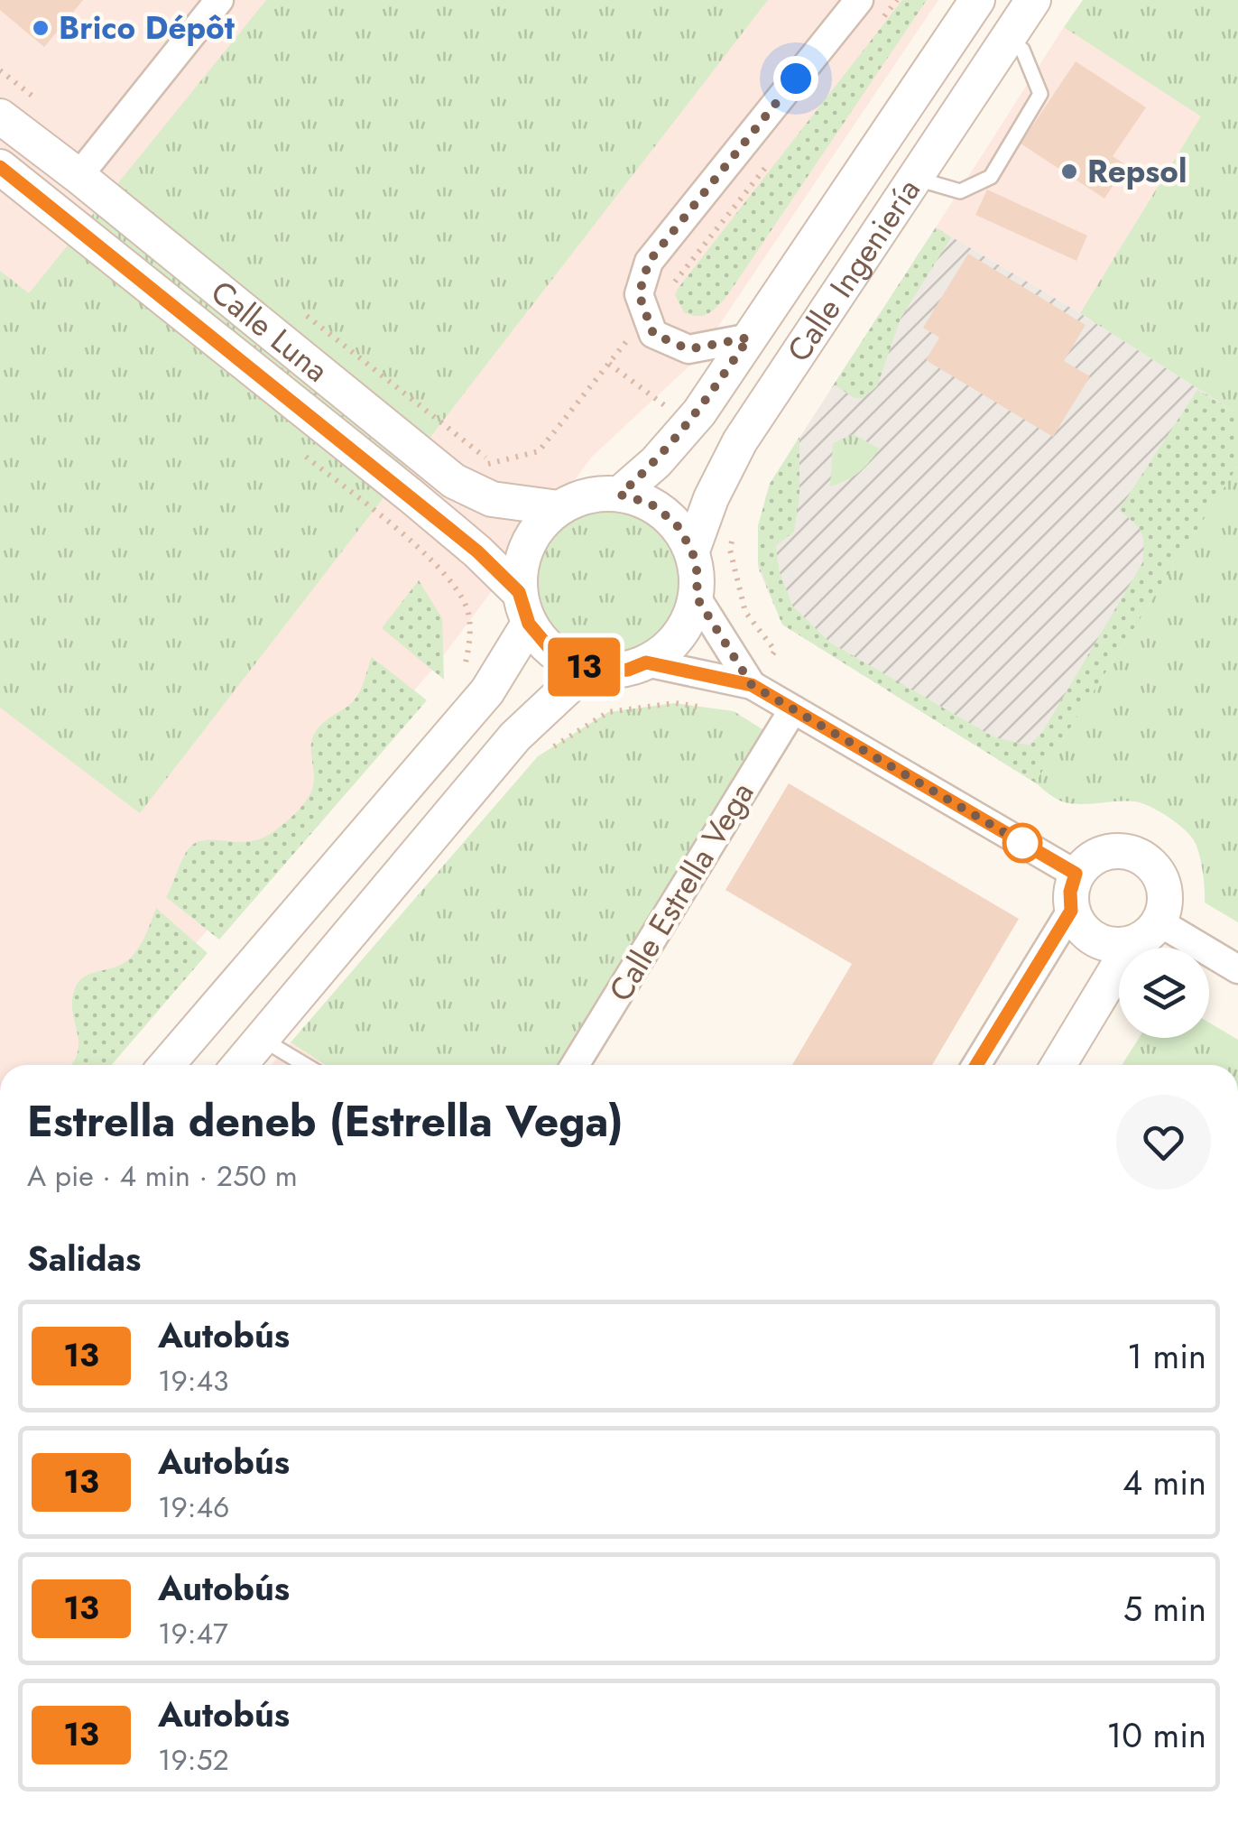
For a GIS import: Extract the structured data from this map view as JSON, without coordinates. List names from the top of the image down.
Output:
{
  "streets": {
    "street": ["Calle Ingeniería", "Calle Luna", "Calle Estrella Vega"]
  },
  "crossings": [
    ["Calle Ingeniería", "Calle Luna"]
  ],
  "places": ["Brico Dépôt", "Repsol"],
  "lines": ["bus line 13"],
  "page": {
    "on_map": "13",
    "heading": [
      ["Estrella deneb (Estrella Vega)", "A pie · 4 min · 250 m"],
      "Salidas"
    ],
    "list": [
      {
        "mark": "13",
        "name": "Autobús",
        "note": "19:43",
        "value": "1 min"
      },
      {
        "mark": "13",
        "name": "Autobús",
        "note": "19:46",
        "value": "4 min"
      },
      {
        "mark": "13",
        "name": "Autobús",
        "note": "19:47",
        "value": "5 min"
      },
      {
        "mark": "13",
        "name": "Autobús",
        "note": "19:52",
        "value": "10 min"
      }
    ]
  }
}
